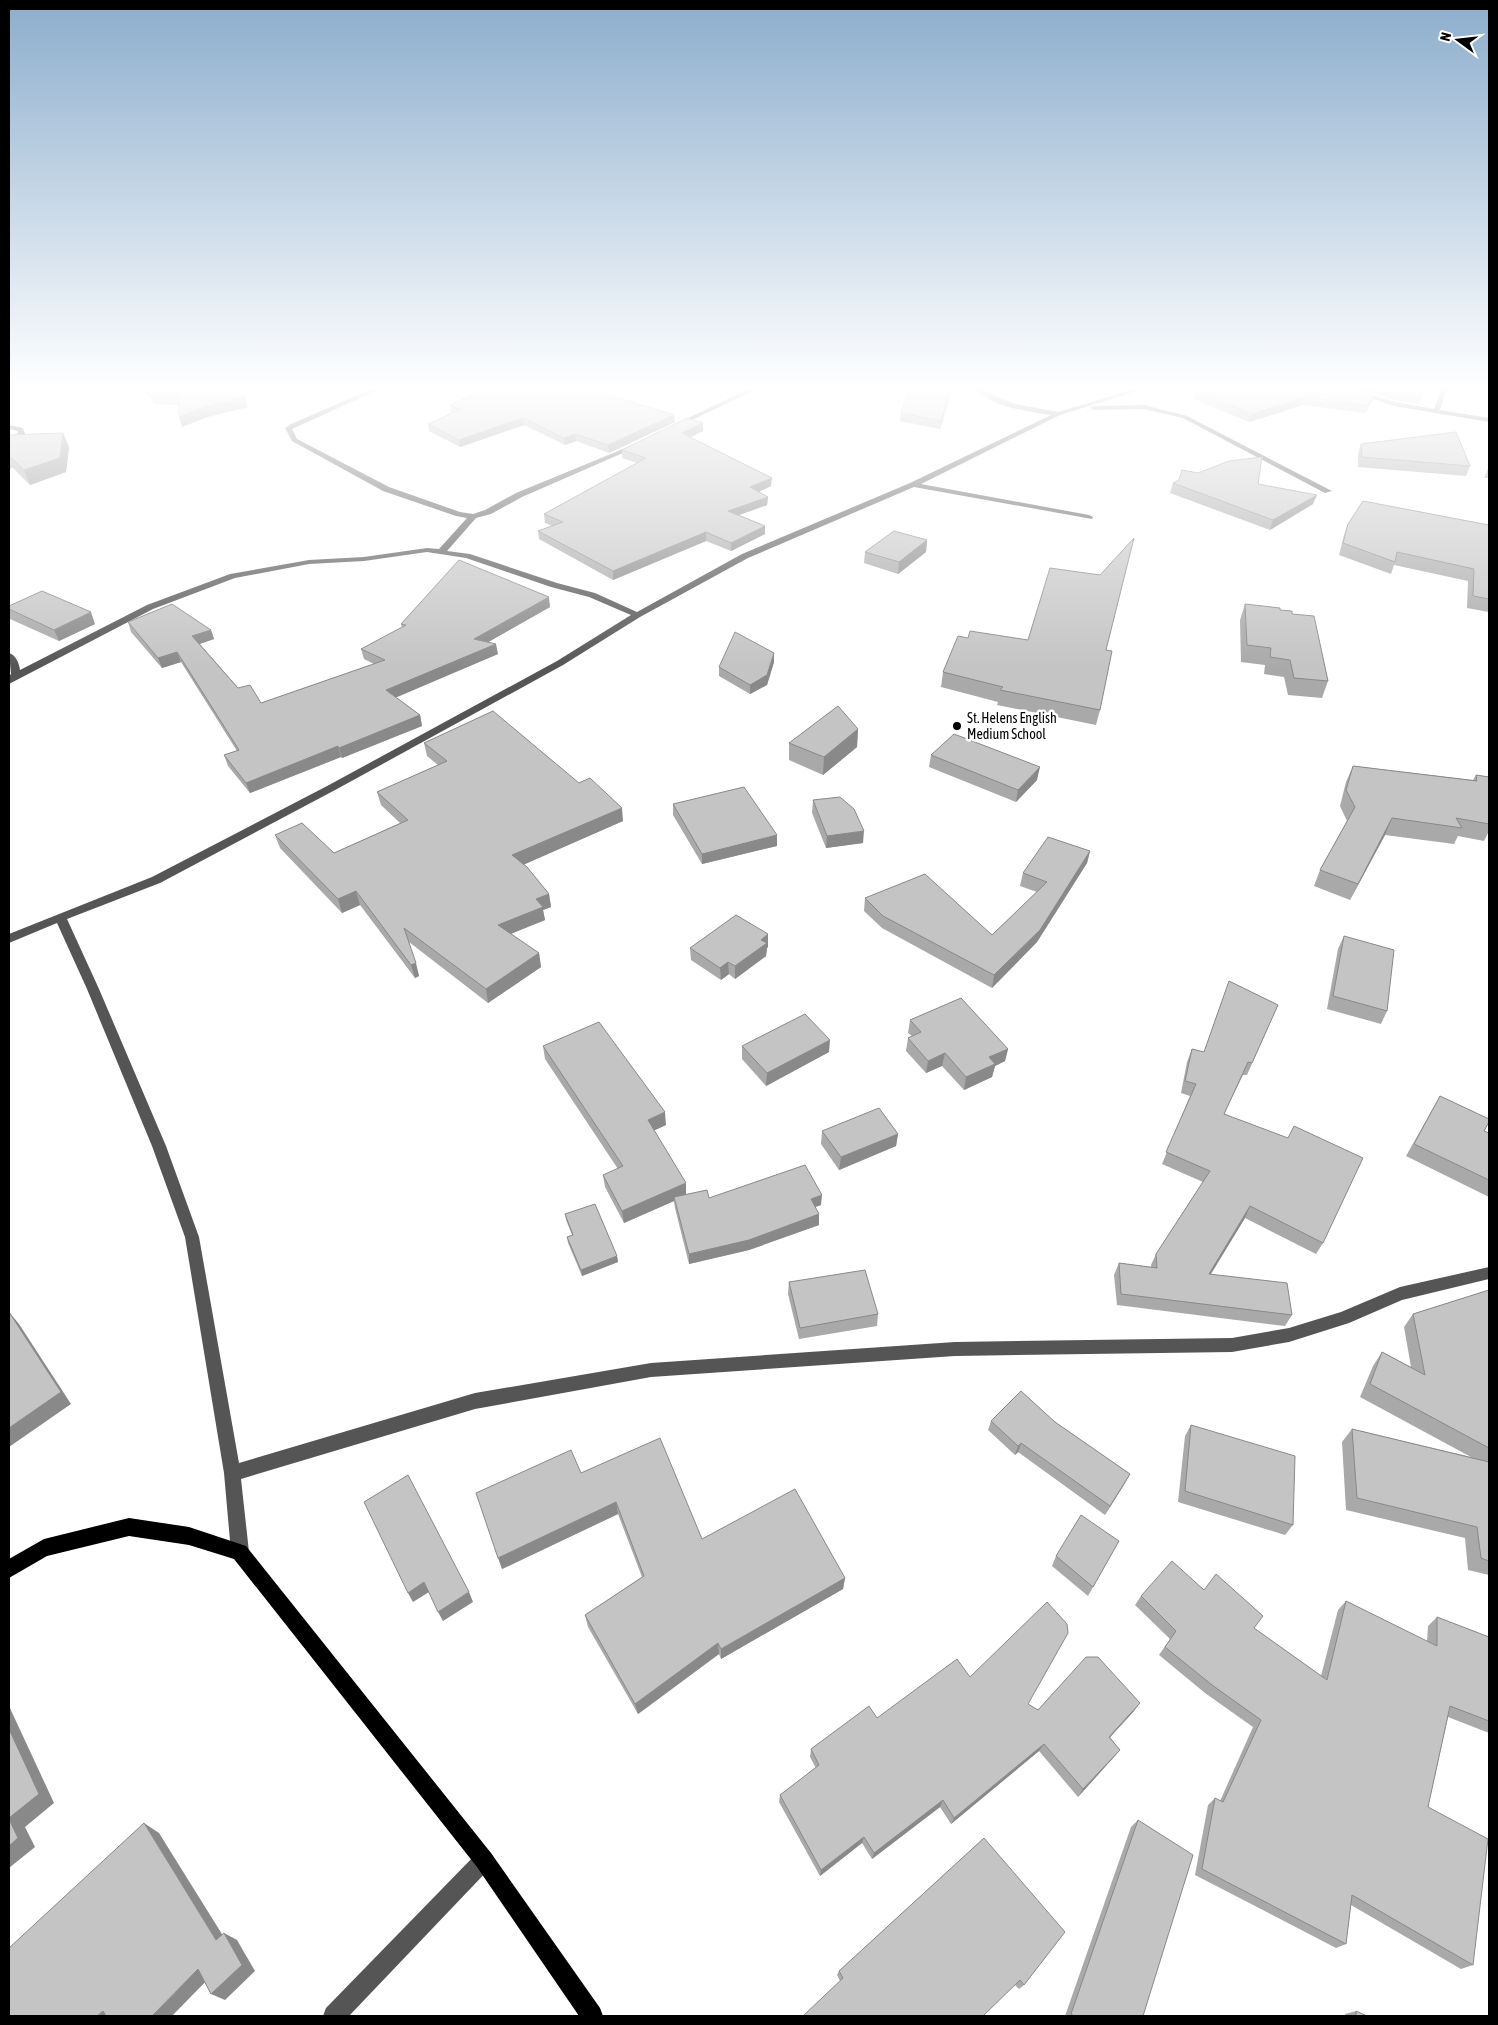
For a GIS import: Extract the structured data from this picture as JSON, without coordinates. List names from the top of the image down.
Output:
{
  "places": ["St. Helens English Medium School"],
  "north": "left"
}
